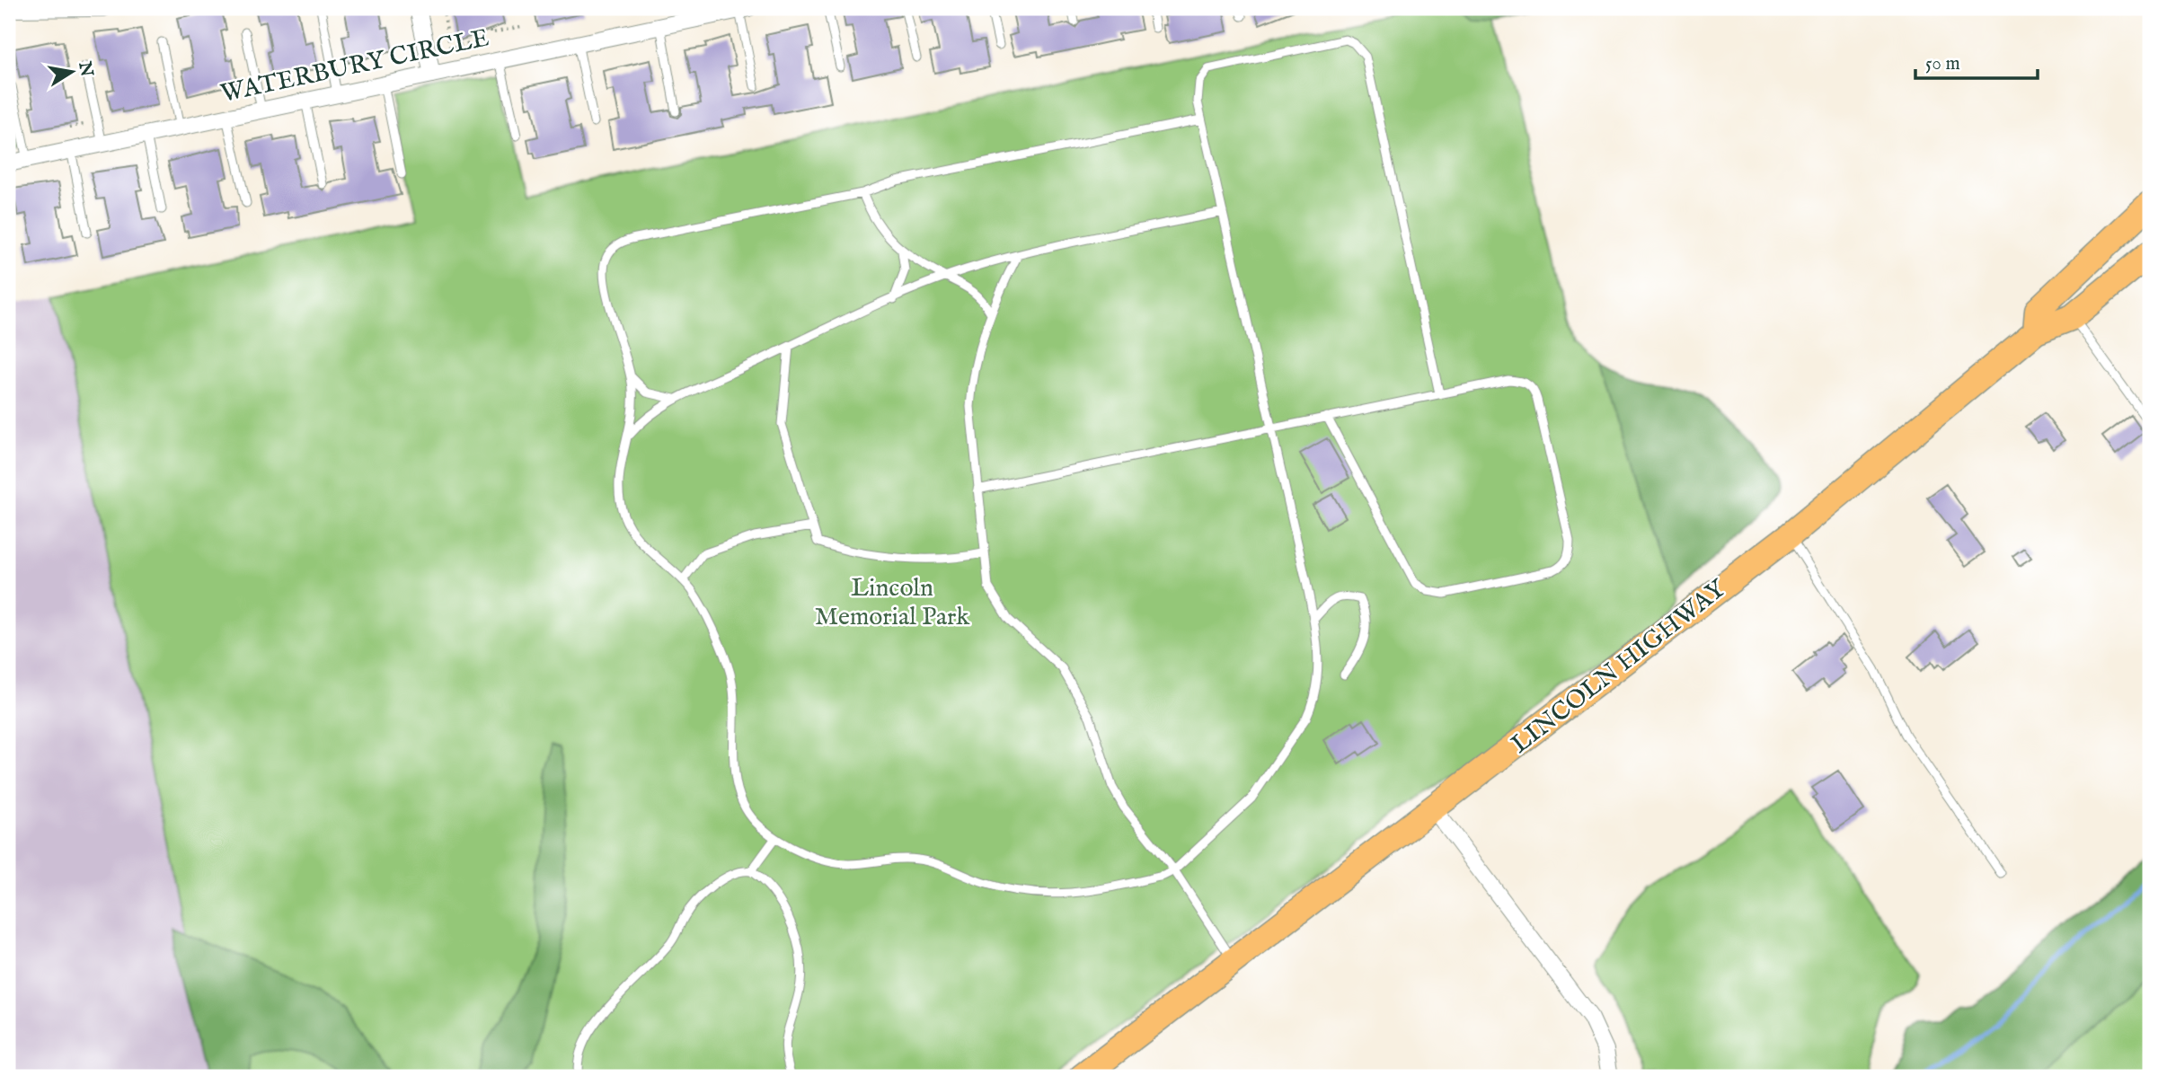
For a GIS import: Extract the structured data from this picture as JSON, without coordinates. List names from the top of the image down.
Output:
{
  "streets": {
    "main road": ["LINCOLN HIGHWAY"],
    "street": ["WATERBURY CIRCLE"]
  },
  "parks": ["Lincoln Memorial Park"],
  "scale_bar": "50 m",
  "north": "right"
}
